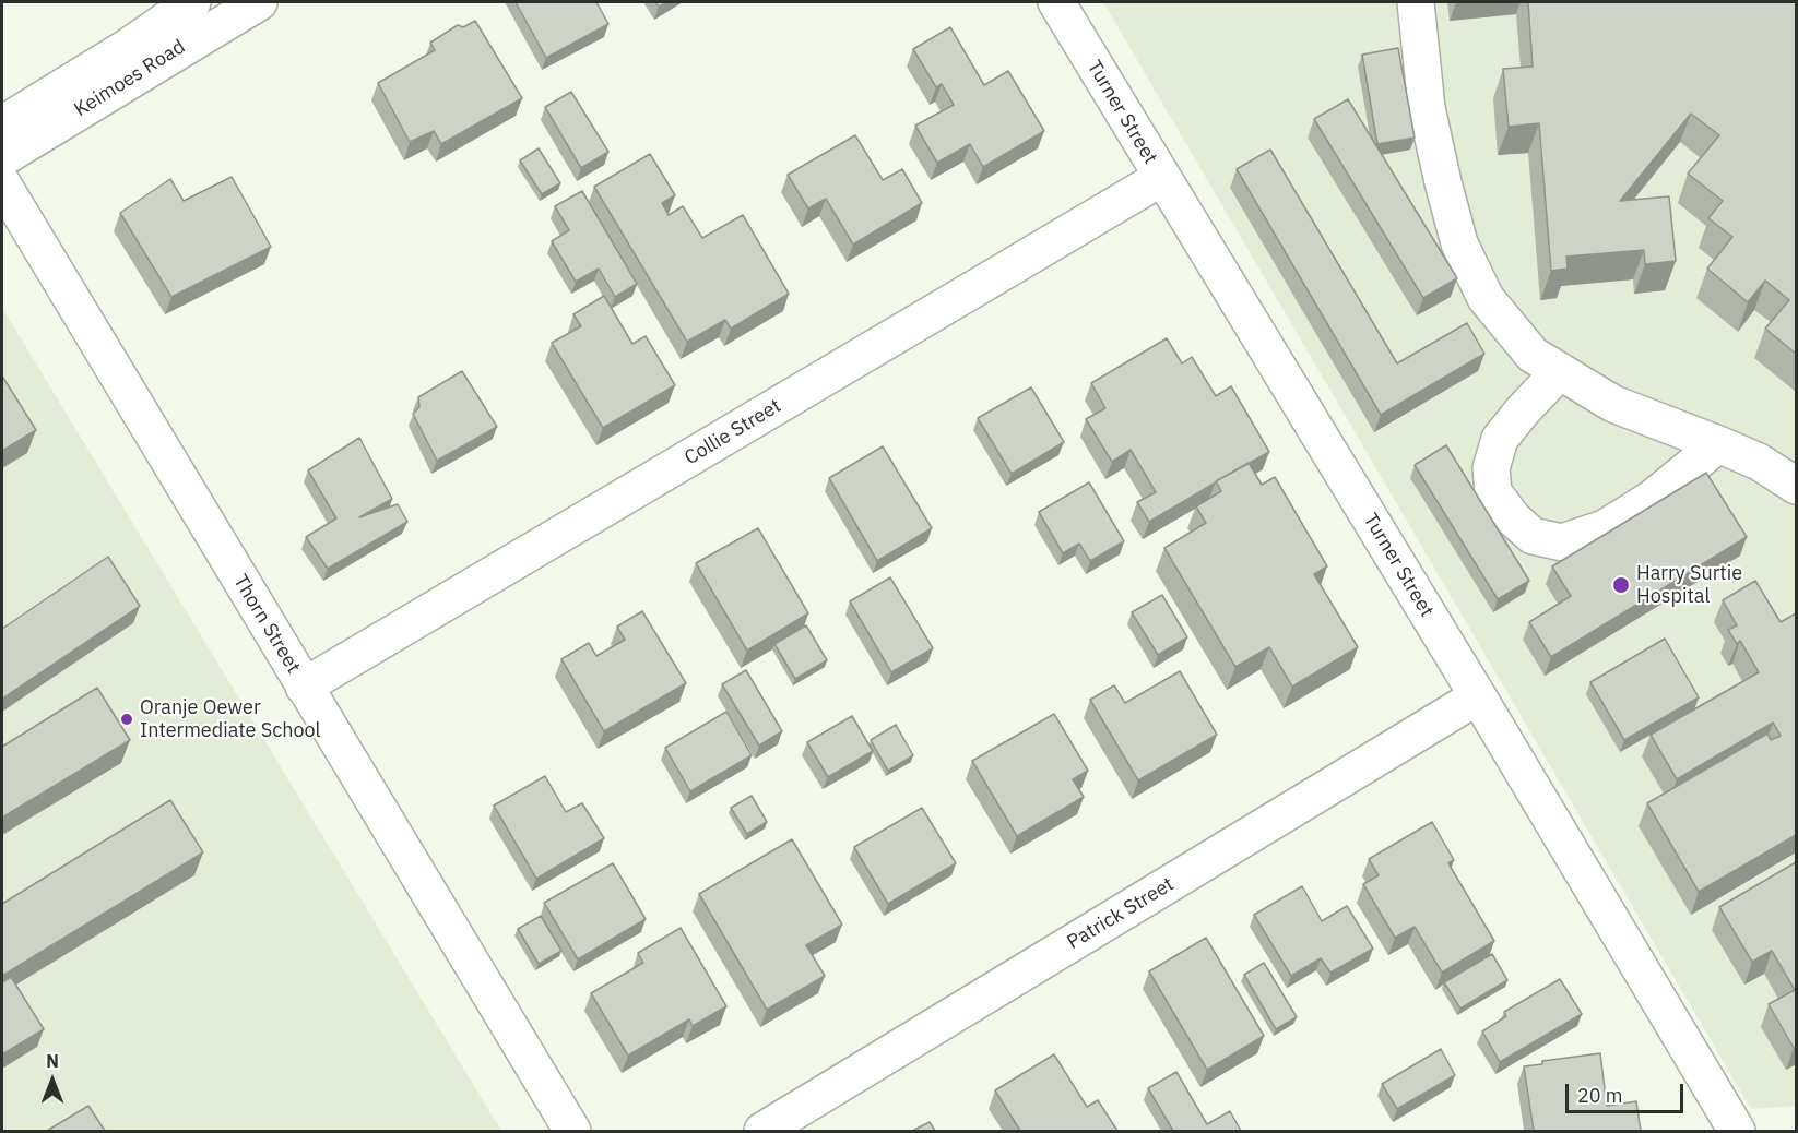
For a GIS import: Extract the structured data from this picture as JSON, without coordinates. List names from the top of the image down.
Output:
{
  "streets": {
    "street": [
      "Keimoes Road",
      "Turner Street",
      "Collie Street",
      "Thorn Street",
      "Patrick Street"
    ]
  },
  "crossings": [
    ["Turner Street", "Collie Street"],
    ["Turner Street", "Patrick Street"],
    ["Collie Street", "Thorn Street"]
  ],
  "places": ["Harry Surtie Hospital", "Oranje Oewer Intermediate School"],
  "scale_bar": "20 m",
  "north": "top"
}
